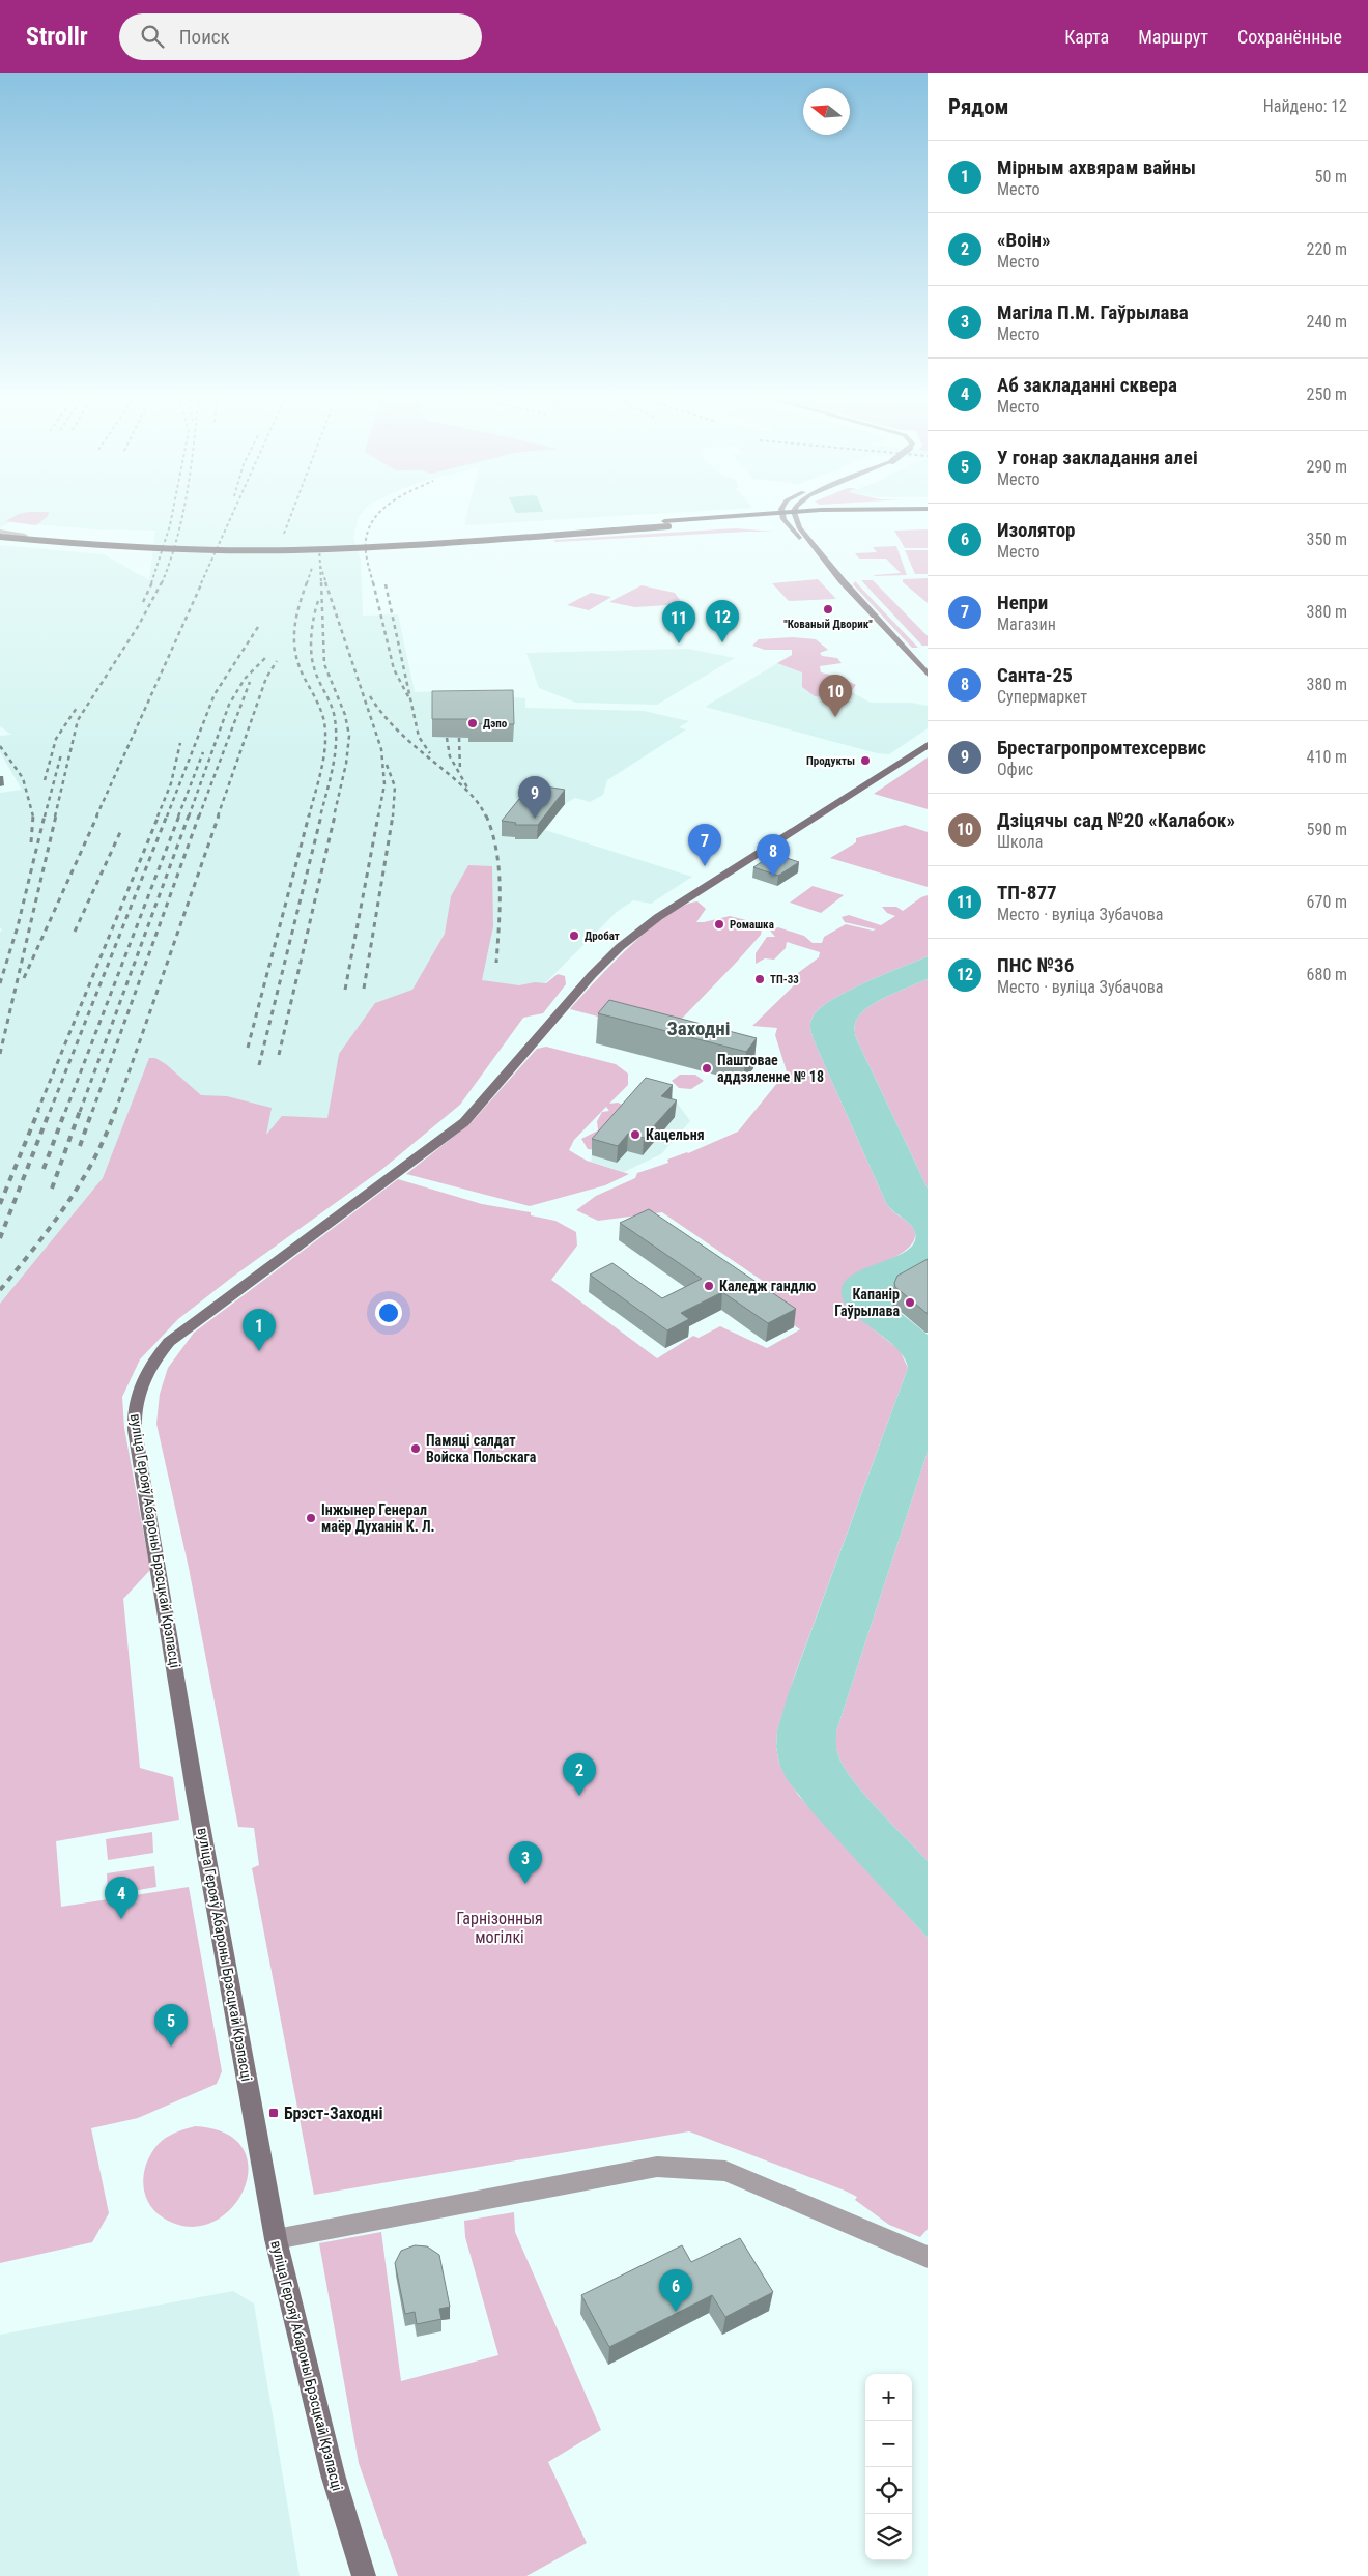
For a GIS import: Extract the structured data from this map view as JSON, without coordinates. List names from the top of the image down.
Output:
{
  "streets": {
    "main road": ["вуліца Герояў Абароны Брэсцкай Крэпасці"]
  },
  "districts": ["Заходні"],
  "parks": ["Гарнізонныя могілкі"],
  "places": {
    "other": [
      "\"Кованый Дворик\"",
      "Дэпо",
      "Продукты",
      "Ромашка",
      "Дробат",
      "ТП-33",
      "Паштовае аддзяленне № 18",
      "Кацельня",
      "Каледж гандлю",
      "Капанір Гаўрылава",
      "Памяці салдат Войска Польскага",
      "Інжынер Генерал маёр Духанін К. Л."
    ],
    "transit": ["Брэст-Заходні"]
  },
  "north": "left",
  "page": {
    "header": "Strollr",
    "search": "Поиск",
    "nav": ["Карта", "Маршрут", "Сохранённые"],
    "heading": ["Рядом", "Найдено: 12"],
    "list": [
      {
        "mark": "1",
        "name": "Мірным ахвярам вайны",
        "note": "Место",
        "value": "50 m"
      },
      {
        "mark": "2",
        "name": "«Воін»",
        "note": "Место",
        "value": "220 m"
      },
      {
        "mark": "3",
        "name": "Магіла П.М. Гаўрылава",
        "note": "Место",
        "value": "240 m"
      },
      {
        "mark": "4",
        "name": "Аб закладанні сквера",
        "note": "Место",
        "value": "250 m"
      },
      {
        "mark": "5",
        "name": "У гонар закладання алеі",
        "note": "Место",
        "value": "290 m"
      },
      {
        "mark": "6",
        "name": "Изолятор",
        "note": "Место",
        "value": "350 m"
      },
      {
        "mark": "7",
        "name": "Непри",
        "note": "Магазин",
        "value": "380 m"
      },
      {
        "mark": "8",
        "name": "Санта-25",
        "note": "Супермаркет",
        "value": "380 m"
      },
      {
        "mark": "9",
        "name": "Брестагропромтехсервис",
        "note": "Офис",
        "value": "410 m"
      },
      {
        "mark": "10",
        "name": "Дзіцячы сад №20 «Калабок»",
        "note": "Школа",
        "value": "590 m"
      },
      {
        "mark": "11",
        "name": "ТП-877",
        "note": "Место · вуліца Зубачова",
        "value": "670 m"
      },
      {
        "mark": "12",
        "name": "ПНС №36",
        "note": "Место · вуліца Зубачова",
        "value": "680 m"
      }
    ],
    "pins": [
      "12",
      "11",
      "10",
      "9",
      "7",
      "8",
      "1",
      "2",
      "3",
      "4",
      "5",
      "6"
    ],
    "map_buttons": ["+", "−"]
  }
}
